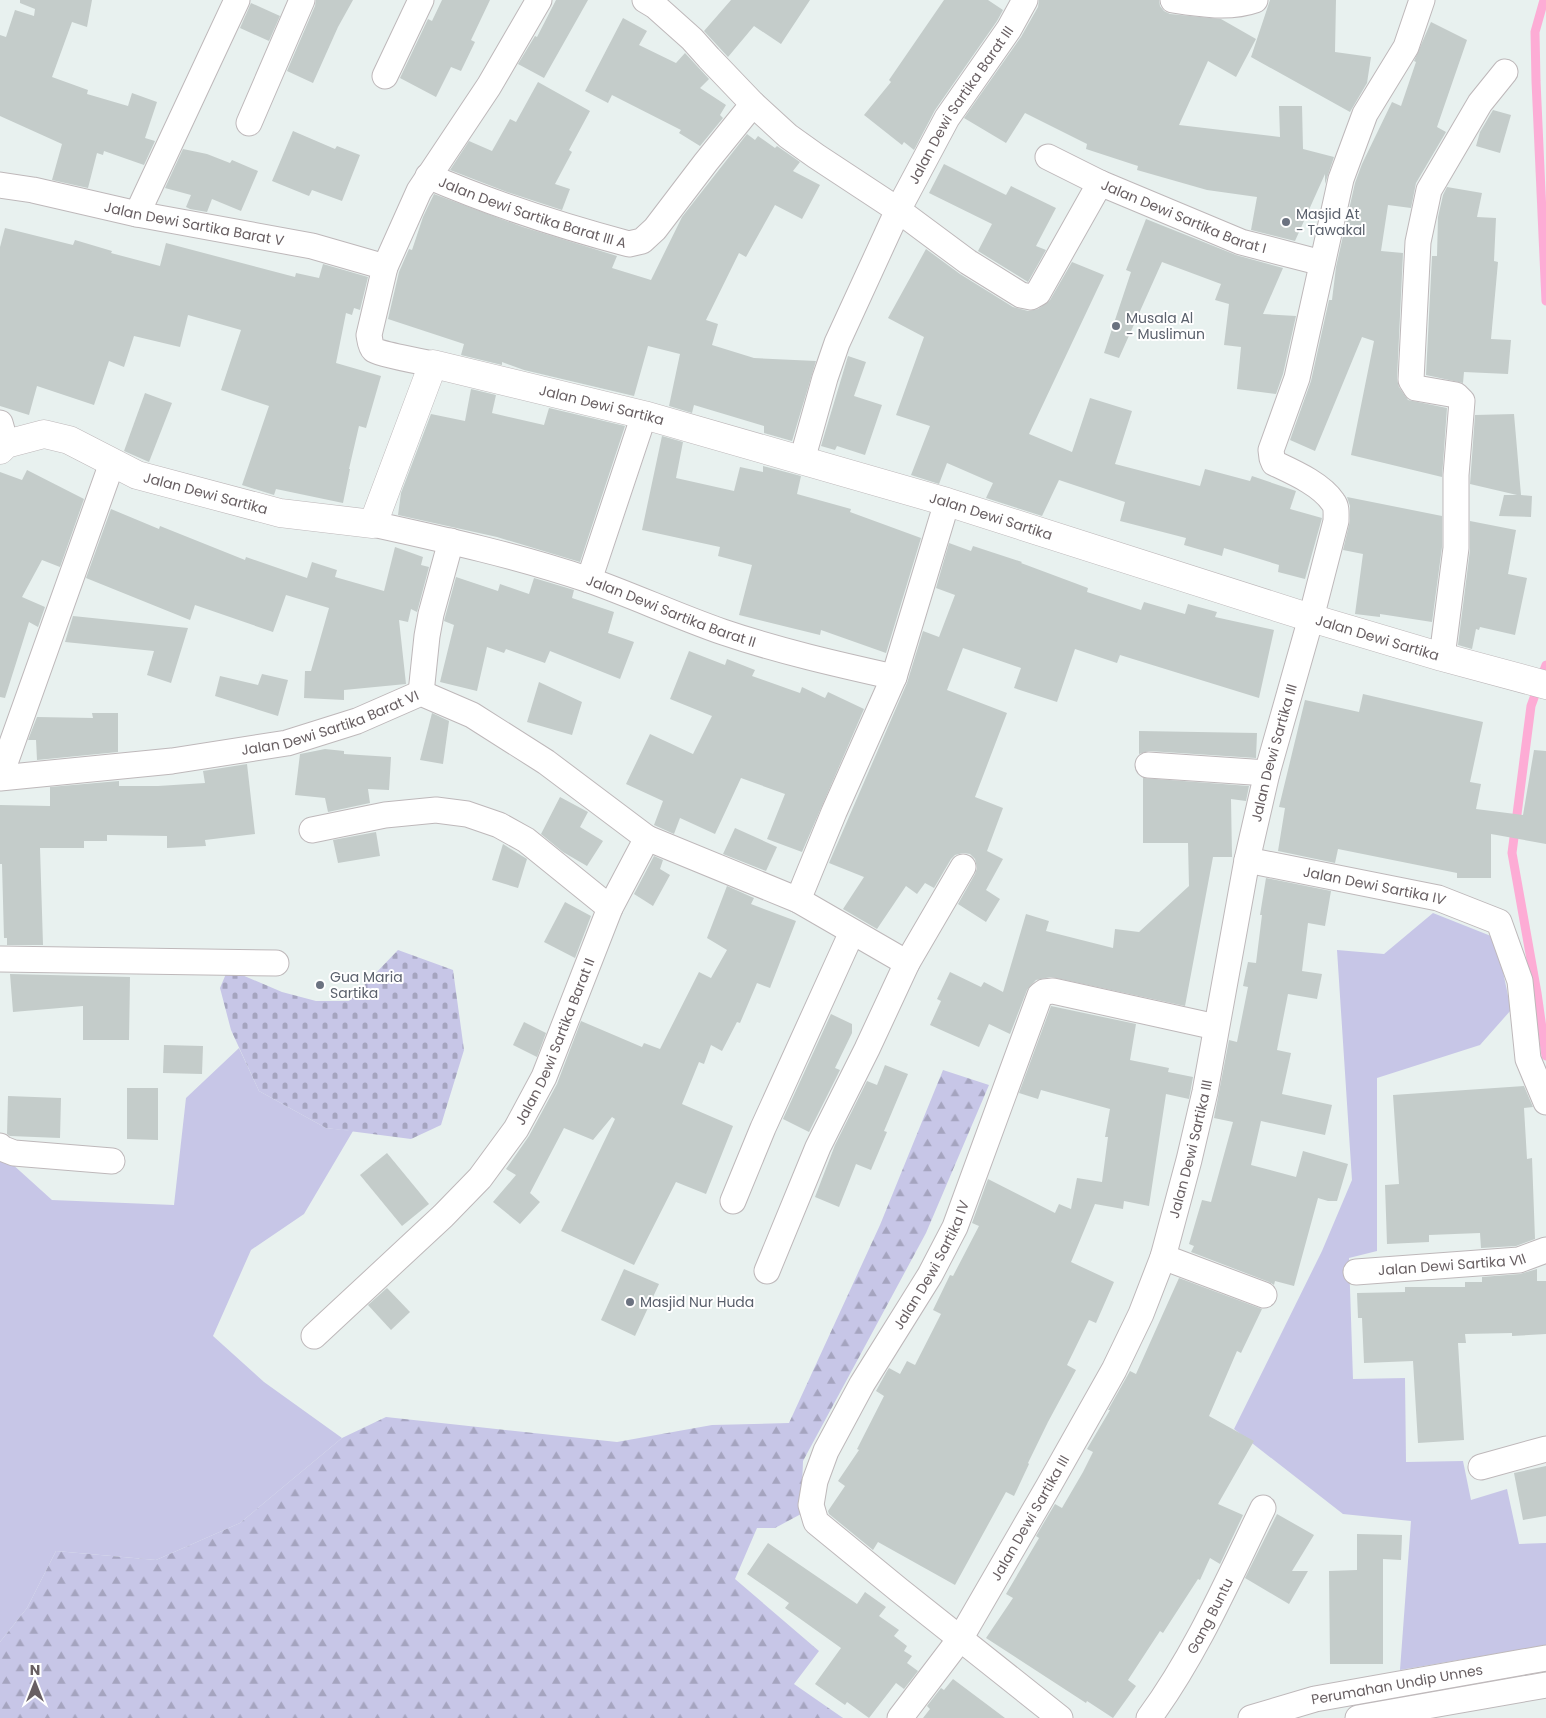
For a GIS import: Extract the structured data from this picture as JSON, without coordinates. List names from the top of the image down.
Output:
{
  "streets": {
    "street": [
      "Jalan Dewi Sartika Barat III",
      "Jalan Dewi Sartika Barat III A",
      "Jalan Dewi Sartika Barat I",
      "Jalan Dewi Sartika Barat V",
      "Jalan Dewi Sartika",
      "Jalan Dewi Sartika Barat II",
      "Jalan Dewi Sartika Barat VI",
      "Jalan Dewi Sartika III",
      "Jalan Dewi Sartika IV",
      "Jalan Dewi Sartika VII",
      "Gang Buntu",
      "Perumahan Undip Unnes"
    ]
  },
  "crossings": [
    ["Jalan Dewi Sartika Barat III", "Jalan Dewi Sartika Barat I"],
    ["Jalan Dewi Sartika Barat III", "Jalan Dewi Sartika"],
    ["Jalan Dewi Sartika Barat V", "Jalan Dewi Sartika"],
    ["Jalan Dewi Sartika", "Jalan Dewi Sartika Barat II"],
    ["Jalan Dewi Sartika", "Jalan Dewi Sartika III"],
    ["Jalan Dewi Sartika Barat II", "Jalan Dewi Sartika Barat VI"],
    ["Jalan Dewi Sartika III", "Jalan Dewi Sartika IV"]
  ],
  "places": [
    "Masjid At - Tawakal",
    "Musala Al - Muslimun",
    "Gua Maria Sartika",
    "Masjid Nur Huda"
  ],
  "north": "top"
}
